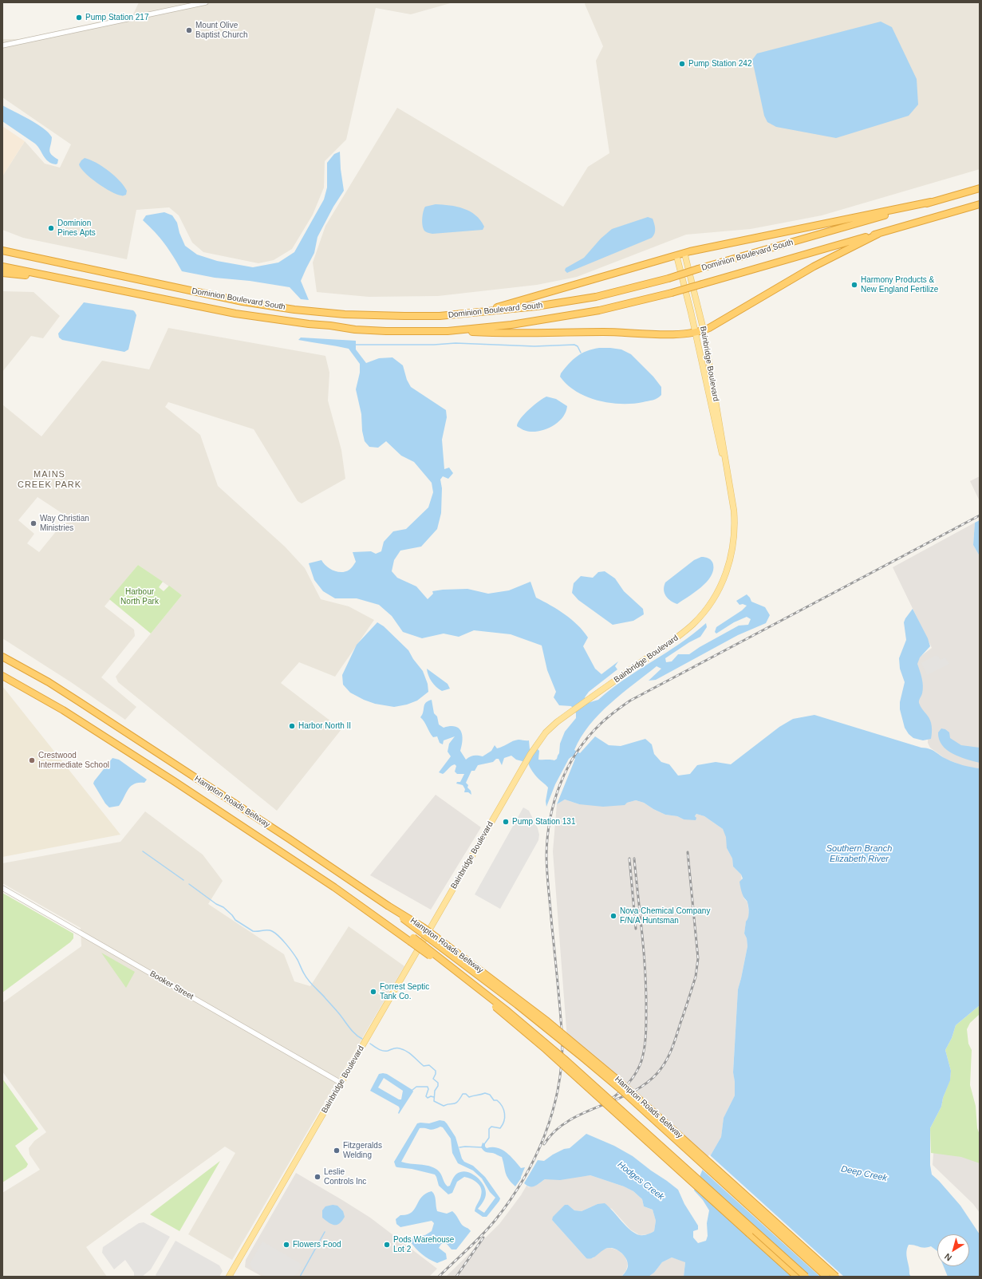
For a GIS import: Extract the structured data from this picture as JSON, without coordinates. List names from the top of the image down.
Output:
{
  "streets": {
    "highway": ["Dominion Boulevard South", "Hampton Roads Beltway"],
    "main road": ["Bainbridge Boulevard"],
    "street": ["Booker Street"]
  },
  "crossings": [
    ["Bainbridge Boulevard", "Booker Street"]
  ],
  "districts": ["MAINS CREEK PARK"],
  "water": ["Southern Branch Elizabeth River", "Deep Creek", "Hodges Creek"],
  "parks": ["Harbour North Park"],
  "places": [
    "Pump Station 217",
    "Mount Olive Baptist Church",
    "Pump Station 242",
    "Dominion Pines Apts",
    "Harmony Products & New England Fertilize",
    "Way Christian Ministries",
    "Harbor North II",
    "Crestwood Intermediate School",
    "Pump Station 131",
    "Nova Chemical Company F/N/A Huntsman",
    "Forrest Septic Tank Co.",
    "Fitzgeralds Welding",
    "Leslie Controls Inc",
    "Flowers Food",
    "Pods Warehouse Lot 2"
  ],
  "north": "bottom left"
}
